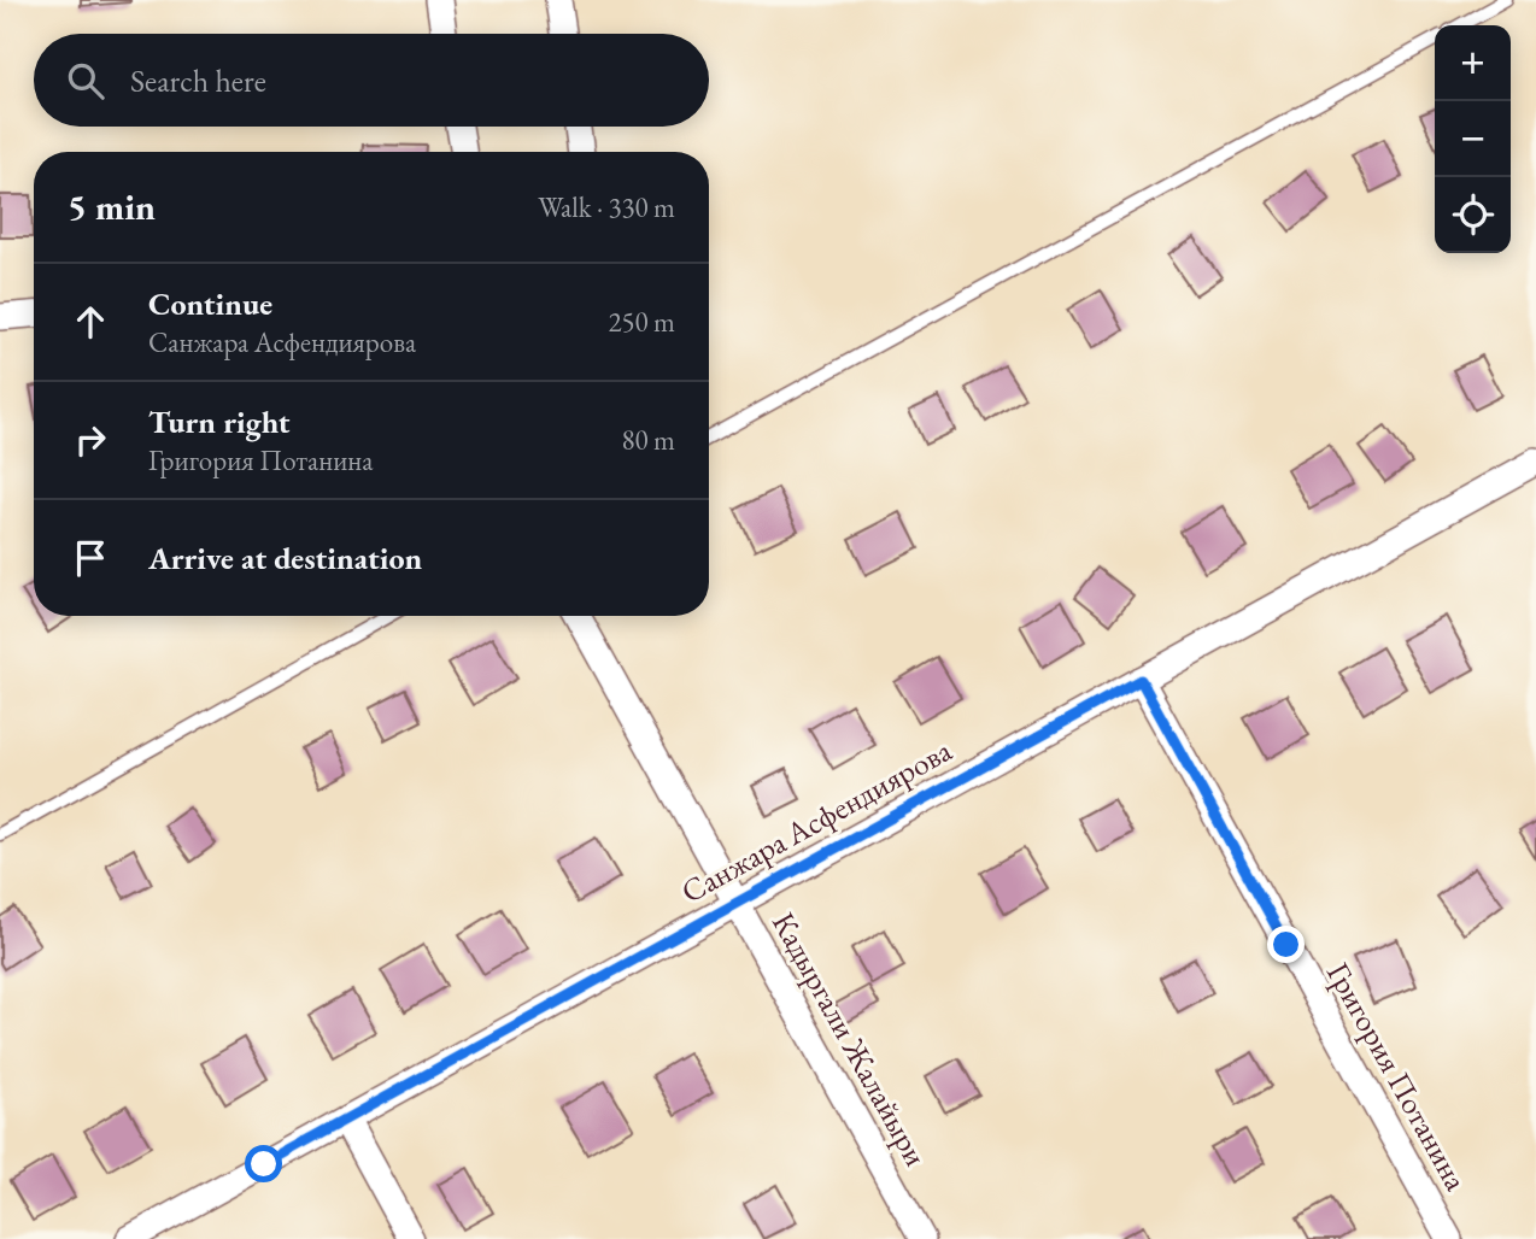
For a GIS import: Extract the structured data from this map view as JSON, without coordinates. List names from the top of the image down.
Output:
{
  "streets": {
    "street": ["Санжара Асфендиярова", "Кадыргали Жалайыри", "Григория Потанина"]
  },
  "crossings": [
    ["Санжара Асфендиярова", "Кадыргали Жалайыри"],
    ["Санжара Асфендиярова", "Григория Потанина"]
  ],
  "page": {
    "map_buttons": ["+", "−"],
    "search": "Search here",
    "heading": ["5 min", "Walk · 330 m"],
    "list": [
      ["Continue", "Санжара Асфендиярова", "250 m"],
      ["Turn right", "Григория Потанина", "80 m"],
      "Arrive at destination"
    ]
  }
}
